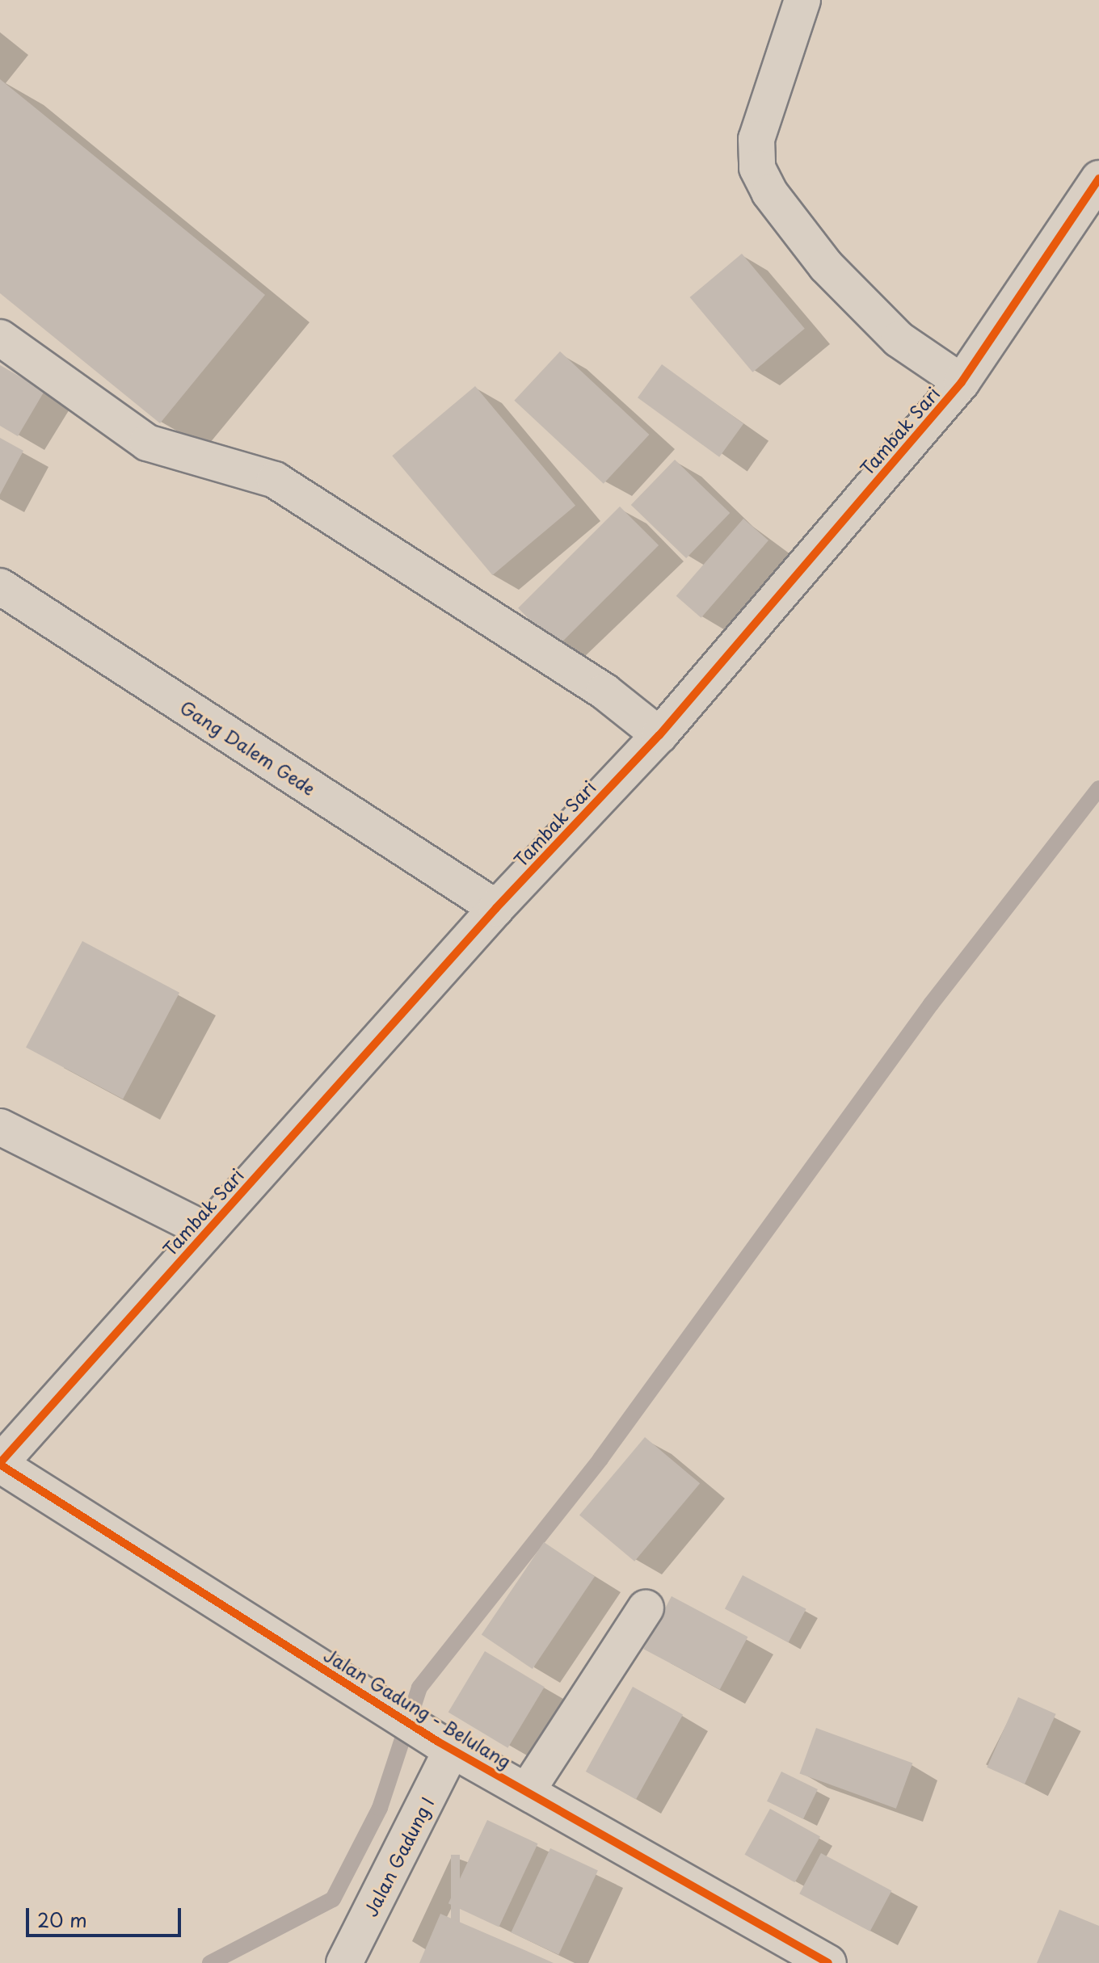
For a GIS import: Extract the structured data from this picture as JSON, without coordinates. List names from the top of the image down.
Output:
{
  "streets": {
    "street": [
      "Tambak Sari",
      "Gang Dalem Gede",
      "Jalan Gadung - Belulang",
      "Jalan Gadung I"
    ]
  },
  "crossings": [
    ["Tambak Sari", "Gang Dalem Gede"],
    ["Tambak Sari", "Jalan Gadung - Belulang"],
    ["Jalan Gadung - Belulang", "Jalan Gadung I"]
  ],
  "scale_bar": "20 m"
}
